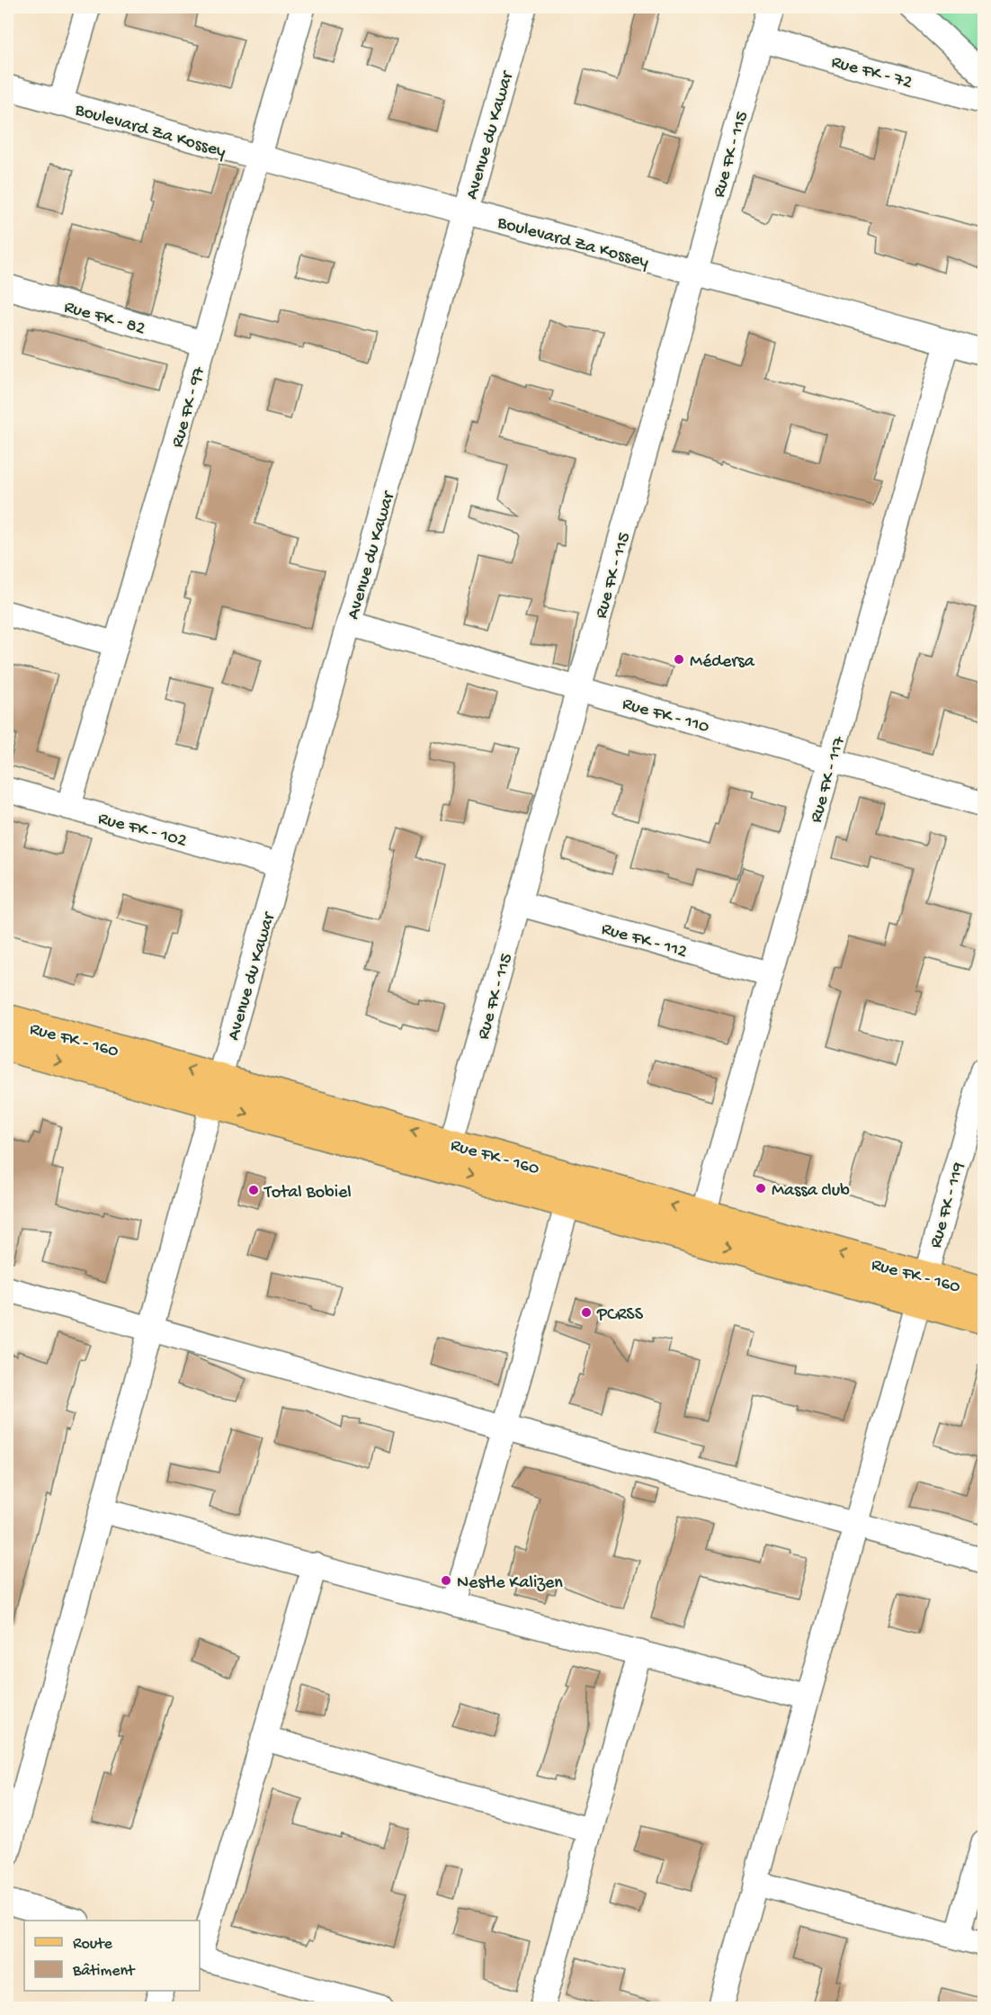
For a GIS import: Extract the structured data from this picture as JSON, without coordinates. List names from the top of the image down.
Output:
{
  "streets": {
    "main road": ["Rue FK - 160"],
    "street": [
      "Rue FK - 72",
      "Boulevard Za Kossey",
      "Avenue du Kawar",
      "Rue FK - 115",
      "Rue FK - 82",
      "Rue FK - 97",
      "Rue FK - 110",
      "Rue FK - 117",
      "Rue FK - 102",
      "Rue FK - 112",
      "Rue FK - 119"
    ]
  },
  "crossings": [
    ["Rue FK - 72", "Rue FK - 115"],
    ["Boulevard Za Kossey", "Avenue du Kawar"],
    ["Boulevard Za Kossey", "Rue FK - 115"],
    ["Boulevard Za Kossey", "Rue FK - 97"],
    ["Boulevard Za Kossey", "Rue FK - 117"],
    ["Avenue du Kawar", "Rue FK - 110"],
    ["Avenue du Kawar", "Rue FK - 102"],
    ["Avenue du Kawar", "Rue FK - 160"],
    ["Rue FK - 115", "Rue FK - 110"],
    ["Rue FK - 115", "Rue FK - 112"],
    ["Rue FK - 115", "Rue FK - 160"],
    ["Rue FK - 82", "Rue FK - 97"],
    ["Rue FK - 97", "Rue FK - 102"],
    ["Rue FK - 110", "Rue FK - 117"],
    ["Rue FK - 117", "Rue FK - 112"],
    ["Rue FK - 117", "Rue FK - 160"],
    ["Rue FK - 160", "Rue FK - 119"]
  ],
  "places": [
    "Médersa",
    "Massa club",
    "Total Bobiel",
    "PCRSS",
    "Nestle Kalizen"
  ],
  "legend": ["Route", "Bâtiment"]
}
